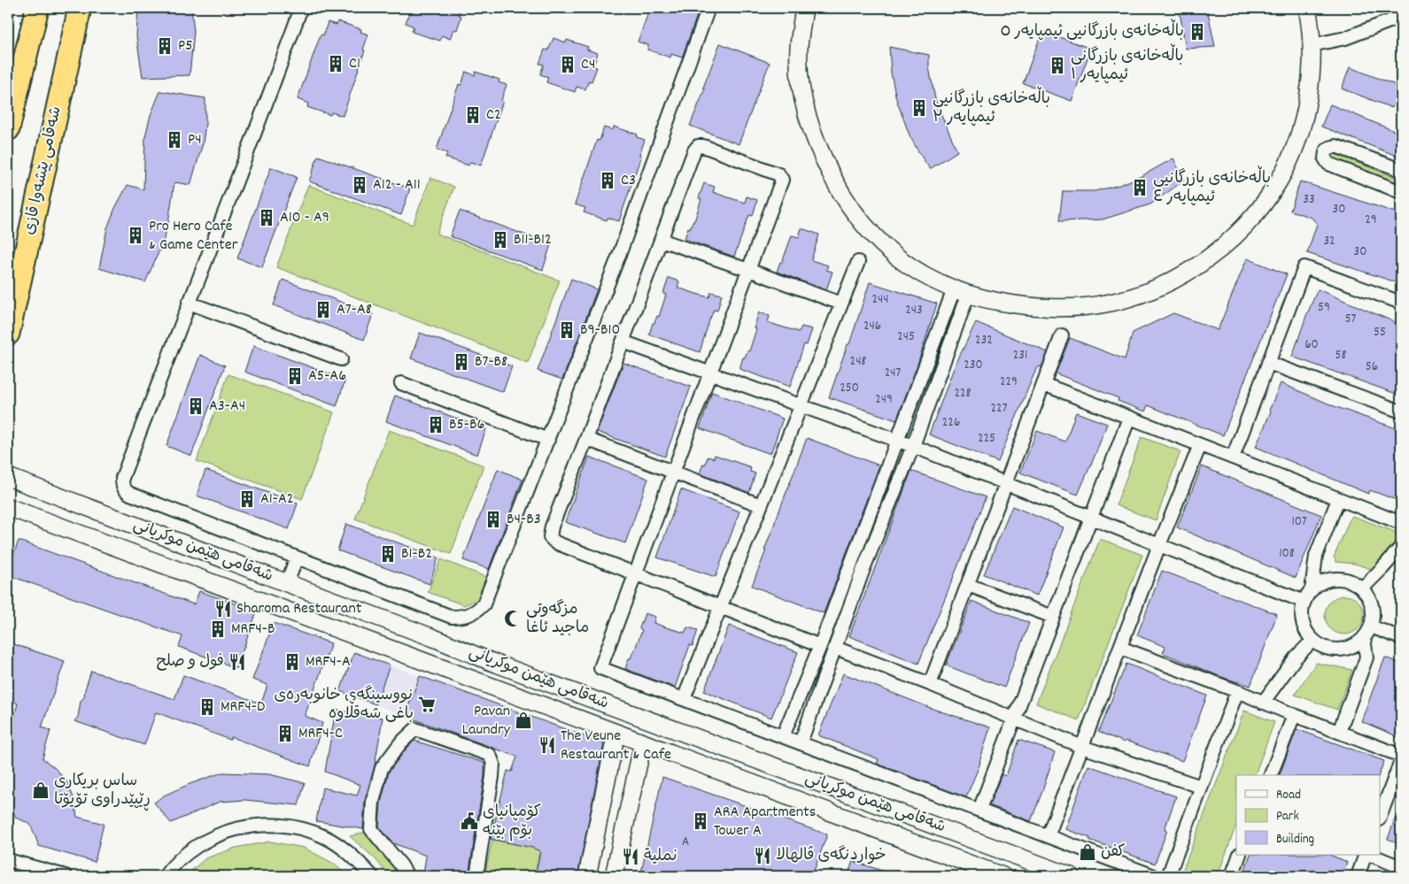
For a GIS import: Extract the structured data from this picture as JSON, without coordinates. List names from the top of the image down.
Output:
{
  "streets": {
    "highway": ["شەقامی پێشەوا قازی"],
    "street": ["شەقامی هێمن موکریانی"]
  },
  "places": {
    "building": [
      "باڵەخانەی بازرگانیی ئیمپایەر ٥",
      "P5",
      "C1",
      "C4",
      "باڵەخانەی بازرگانی ئیمپایەر ١",
      "باڵەخانەی بازرگانیی ئیمپایەر ٣",
      "C2",
      "P4",
      "C3",
      "A12 - A11",
      "باڵەخانەی بازرگانیی ئیمپایەر ٤",
      "A10 - A9",
      "Pro Hero Cafe & Game Center",
      "B11-B12",
      "A7-A8",
      "B9-B10",
      "B7-B8",
      "A5-A6",
      "A3-A4",
      "B5-B6",
      "A1-A2",
      "B4-B3",
      "B1-B2",
      "MRF4-B",
      "MRF4-A",
      "MRF4-D",
      "MRF4-C",
      "ARA Apartments Tower A"
    ],
    "restaurant": [
      "Sharoma Restaurant",
      "فول و صلح",
      "The Veune Restaurant & Cafe",
      "خواردنگەی ڤالهالا",
      "نملية"
    ],
    "mosque": ["مزگەوتی ماجید ئاغا"],
    "supermarket": ["نووسینگەی خانوبەرەی باغی شەقڵاوە"],
    "shop": ["Pavan Laundry", "ساس بریکاری ڕێپێدراوی تۆیۆتا", "كفن"],
    "public building": ["کۆمپانیای بۆم بێنە"]
  },
  "house_numbers": [
    "33",
    "30",
    "29",
    "32",
    "30",
    "244",
    "59",
    "243",
    "57",
    "246",
    "55",
    "245",
    "232",
    "60",
    "231",
    "58",
    "248",
    "230",
    "56",
    "247",
    "229",
    "250",
    "228",
    "249",
    "227",
    "226",
    "225",
    "107",
    "108",
    "A"
  ],
  "legend": ["Road", "Park", "Building"]
}
